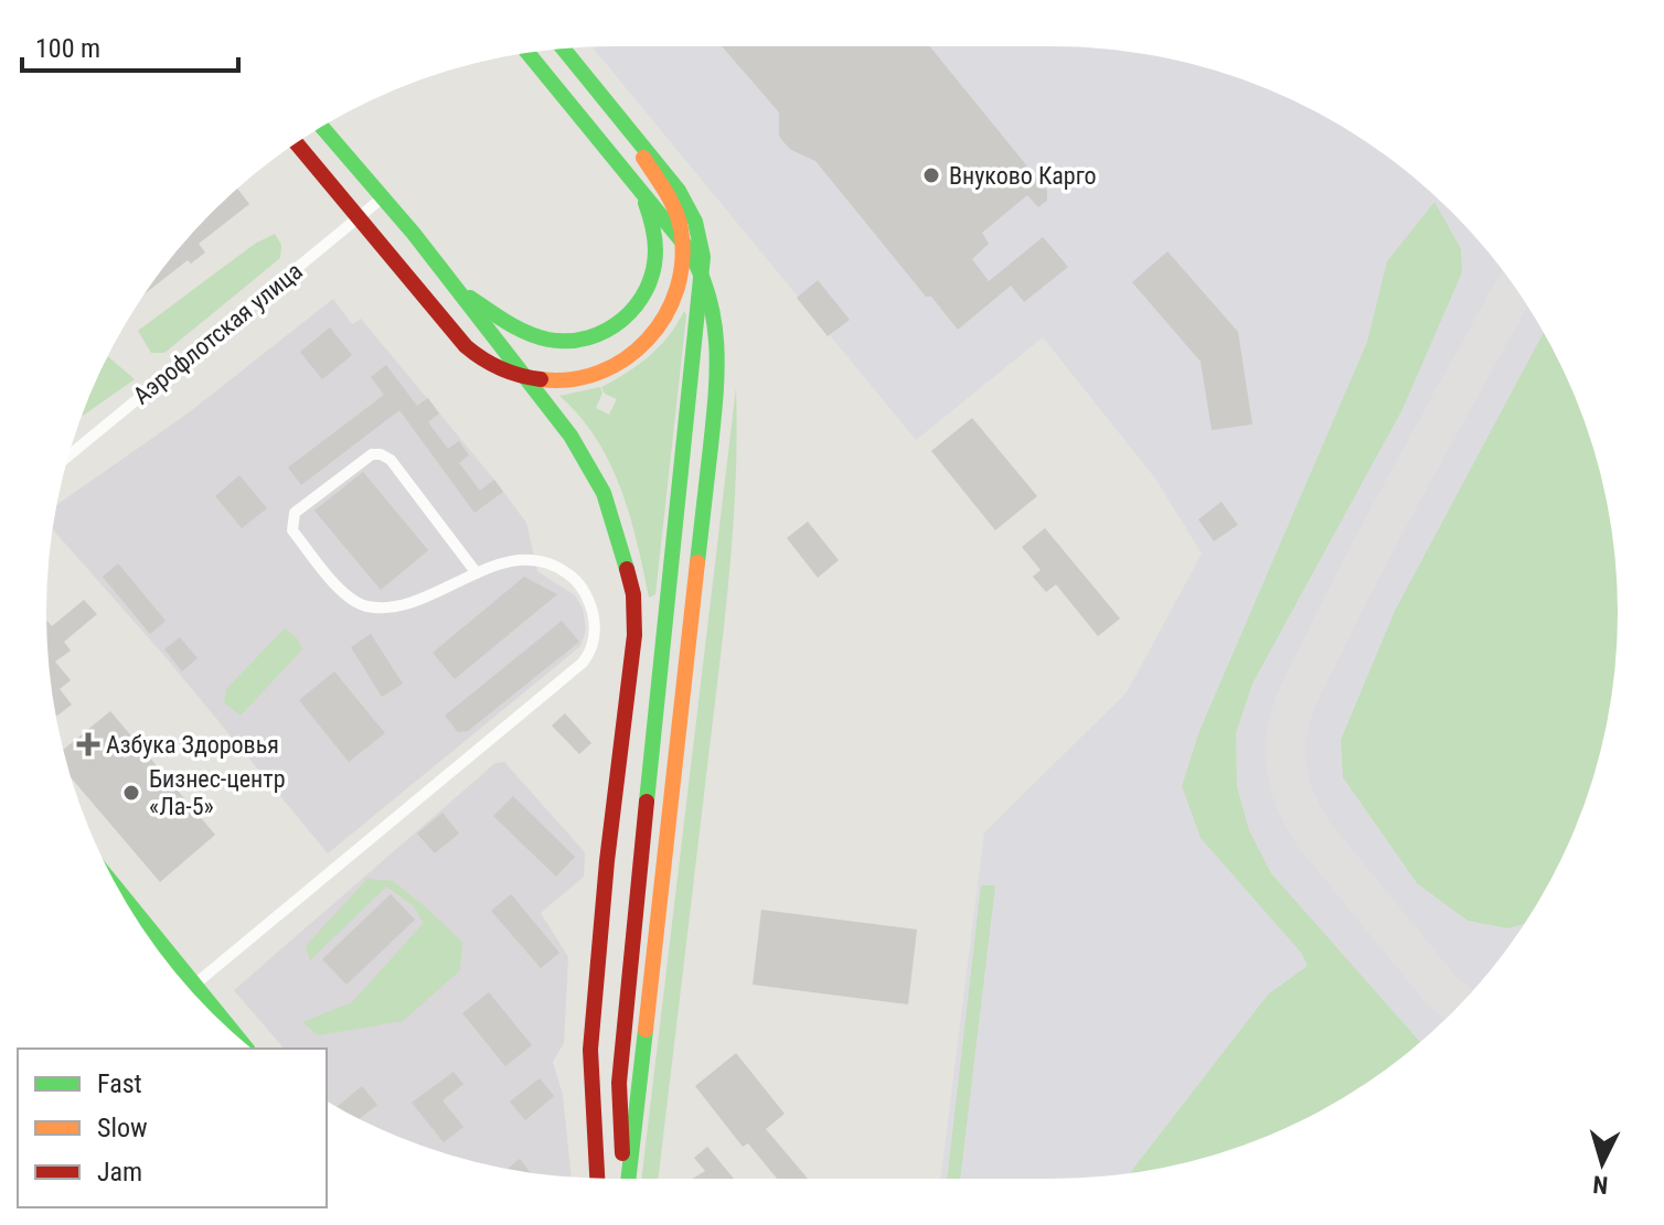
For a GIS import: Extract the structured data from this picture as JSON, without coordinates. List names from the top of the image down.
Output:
{
  "streets": {
    "street": ["Аэрофлотская улица"]
  },
  "places": {
    "other": ["Внуково Карго", "Бизнес-центр «Ла-5»"],
    "health": ["Азбука Здоровья"]
  },
  "legend": ["Fast", "Slow", "Jam"],
  "scale_bar": "100 m",
  "north": "bottom"
}
